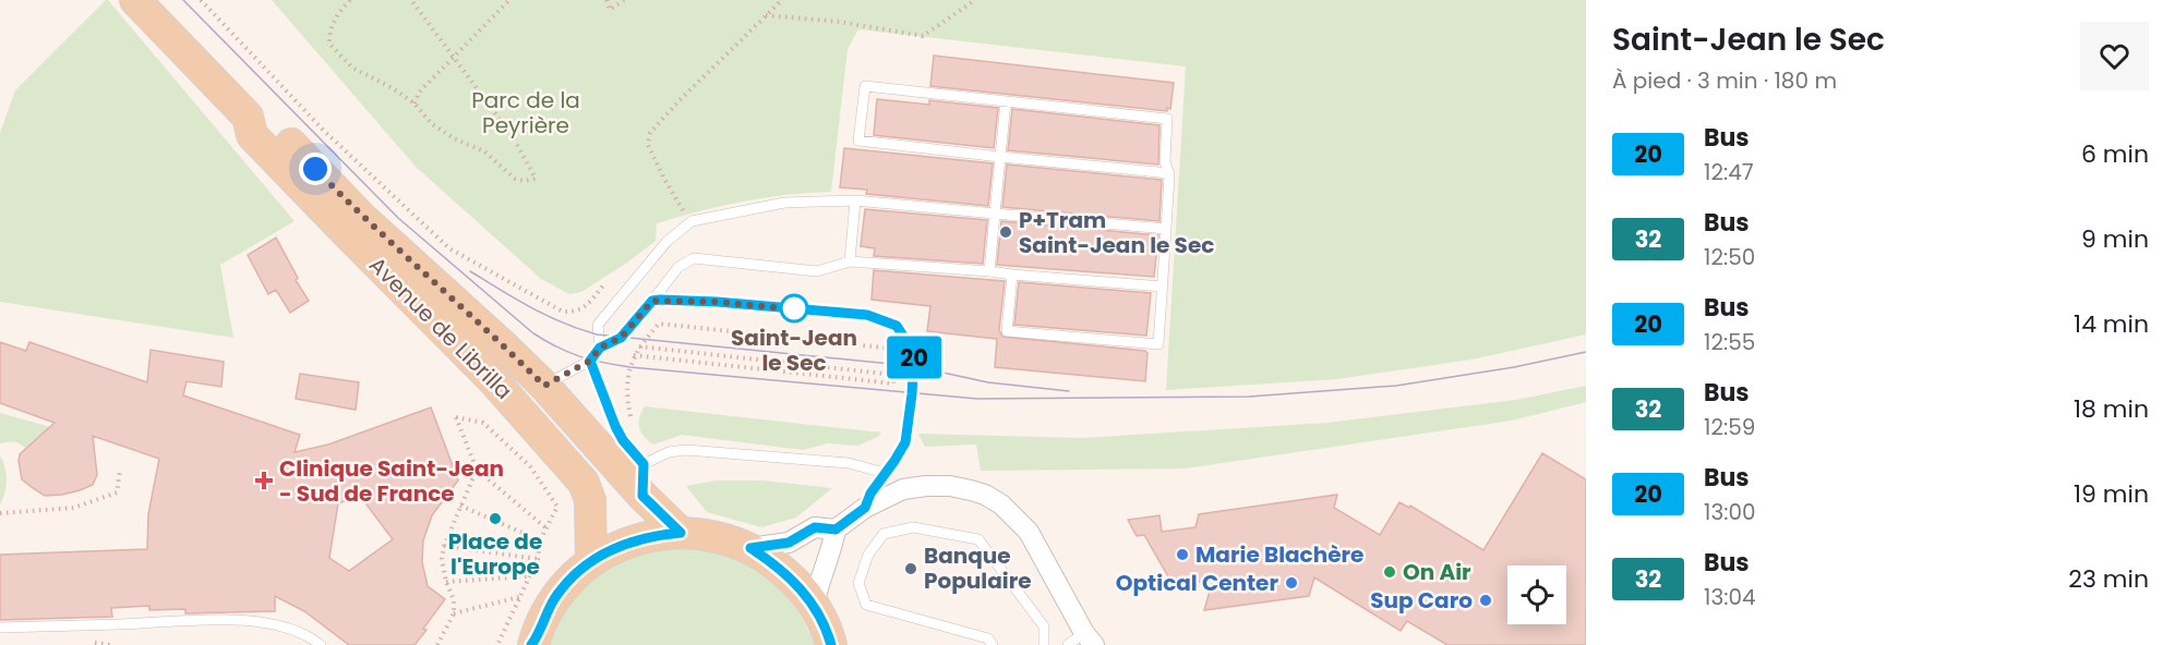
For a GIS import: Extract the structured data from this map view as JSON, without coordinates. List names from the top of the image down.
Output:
{
  "streets": {
    "main road": ["Avenue de Librilla"]
  },
  "parks": ["Parc de la Peyrière"],
  "places": {
    "other": [
      "P+Tram Saint-Jean le Sec",
      "Saint-Jean le Sec",
      "Place de l'Europe",
      "Marie Blachère",
      "Banque Populaire",
      "On Air",
      "Optical Center",
      "Sup Caro"
    ],
    "health": ["Clinique Saint-Jean - Sud de France"]
  },
  "lines": ["bus line 20"],
  "page": {
    "on_map": "20",
    "heading": ["Saint-Jean le Sec", "À pied · 3 min · 180 m"],
    "list": [
      {
        "mark": "20",
        "name": "Bus",
        "note": "12:47",
        "value": "6 min"
      },
      {
        "mark": "32",
        "name": "Bus",
        "note": "12:50",
        "value": "9 min"
      },
      {
        "mark": "20",
        "name": "Bus",
        "note": "12:55",
        "value": "14 min"
      },
      {
        "mark": "32",
        "name": "Bus",
        "note": "12:59",
        "value": "18 min"
      },
      {
        "mark": "20",
        "name": "Bus",
        "note": "13:00",
        "value": "19 min"
      },
      {
        "mark": "32",
        "name": "Bus",
        "note": "13:04",
        "value": "23 min"
      }
    ]
  }
}
